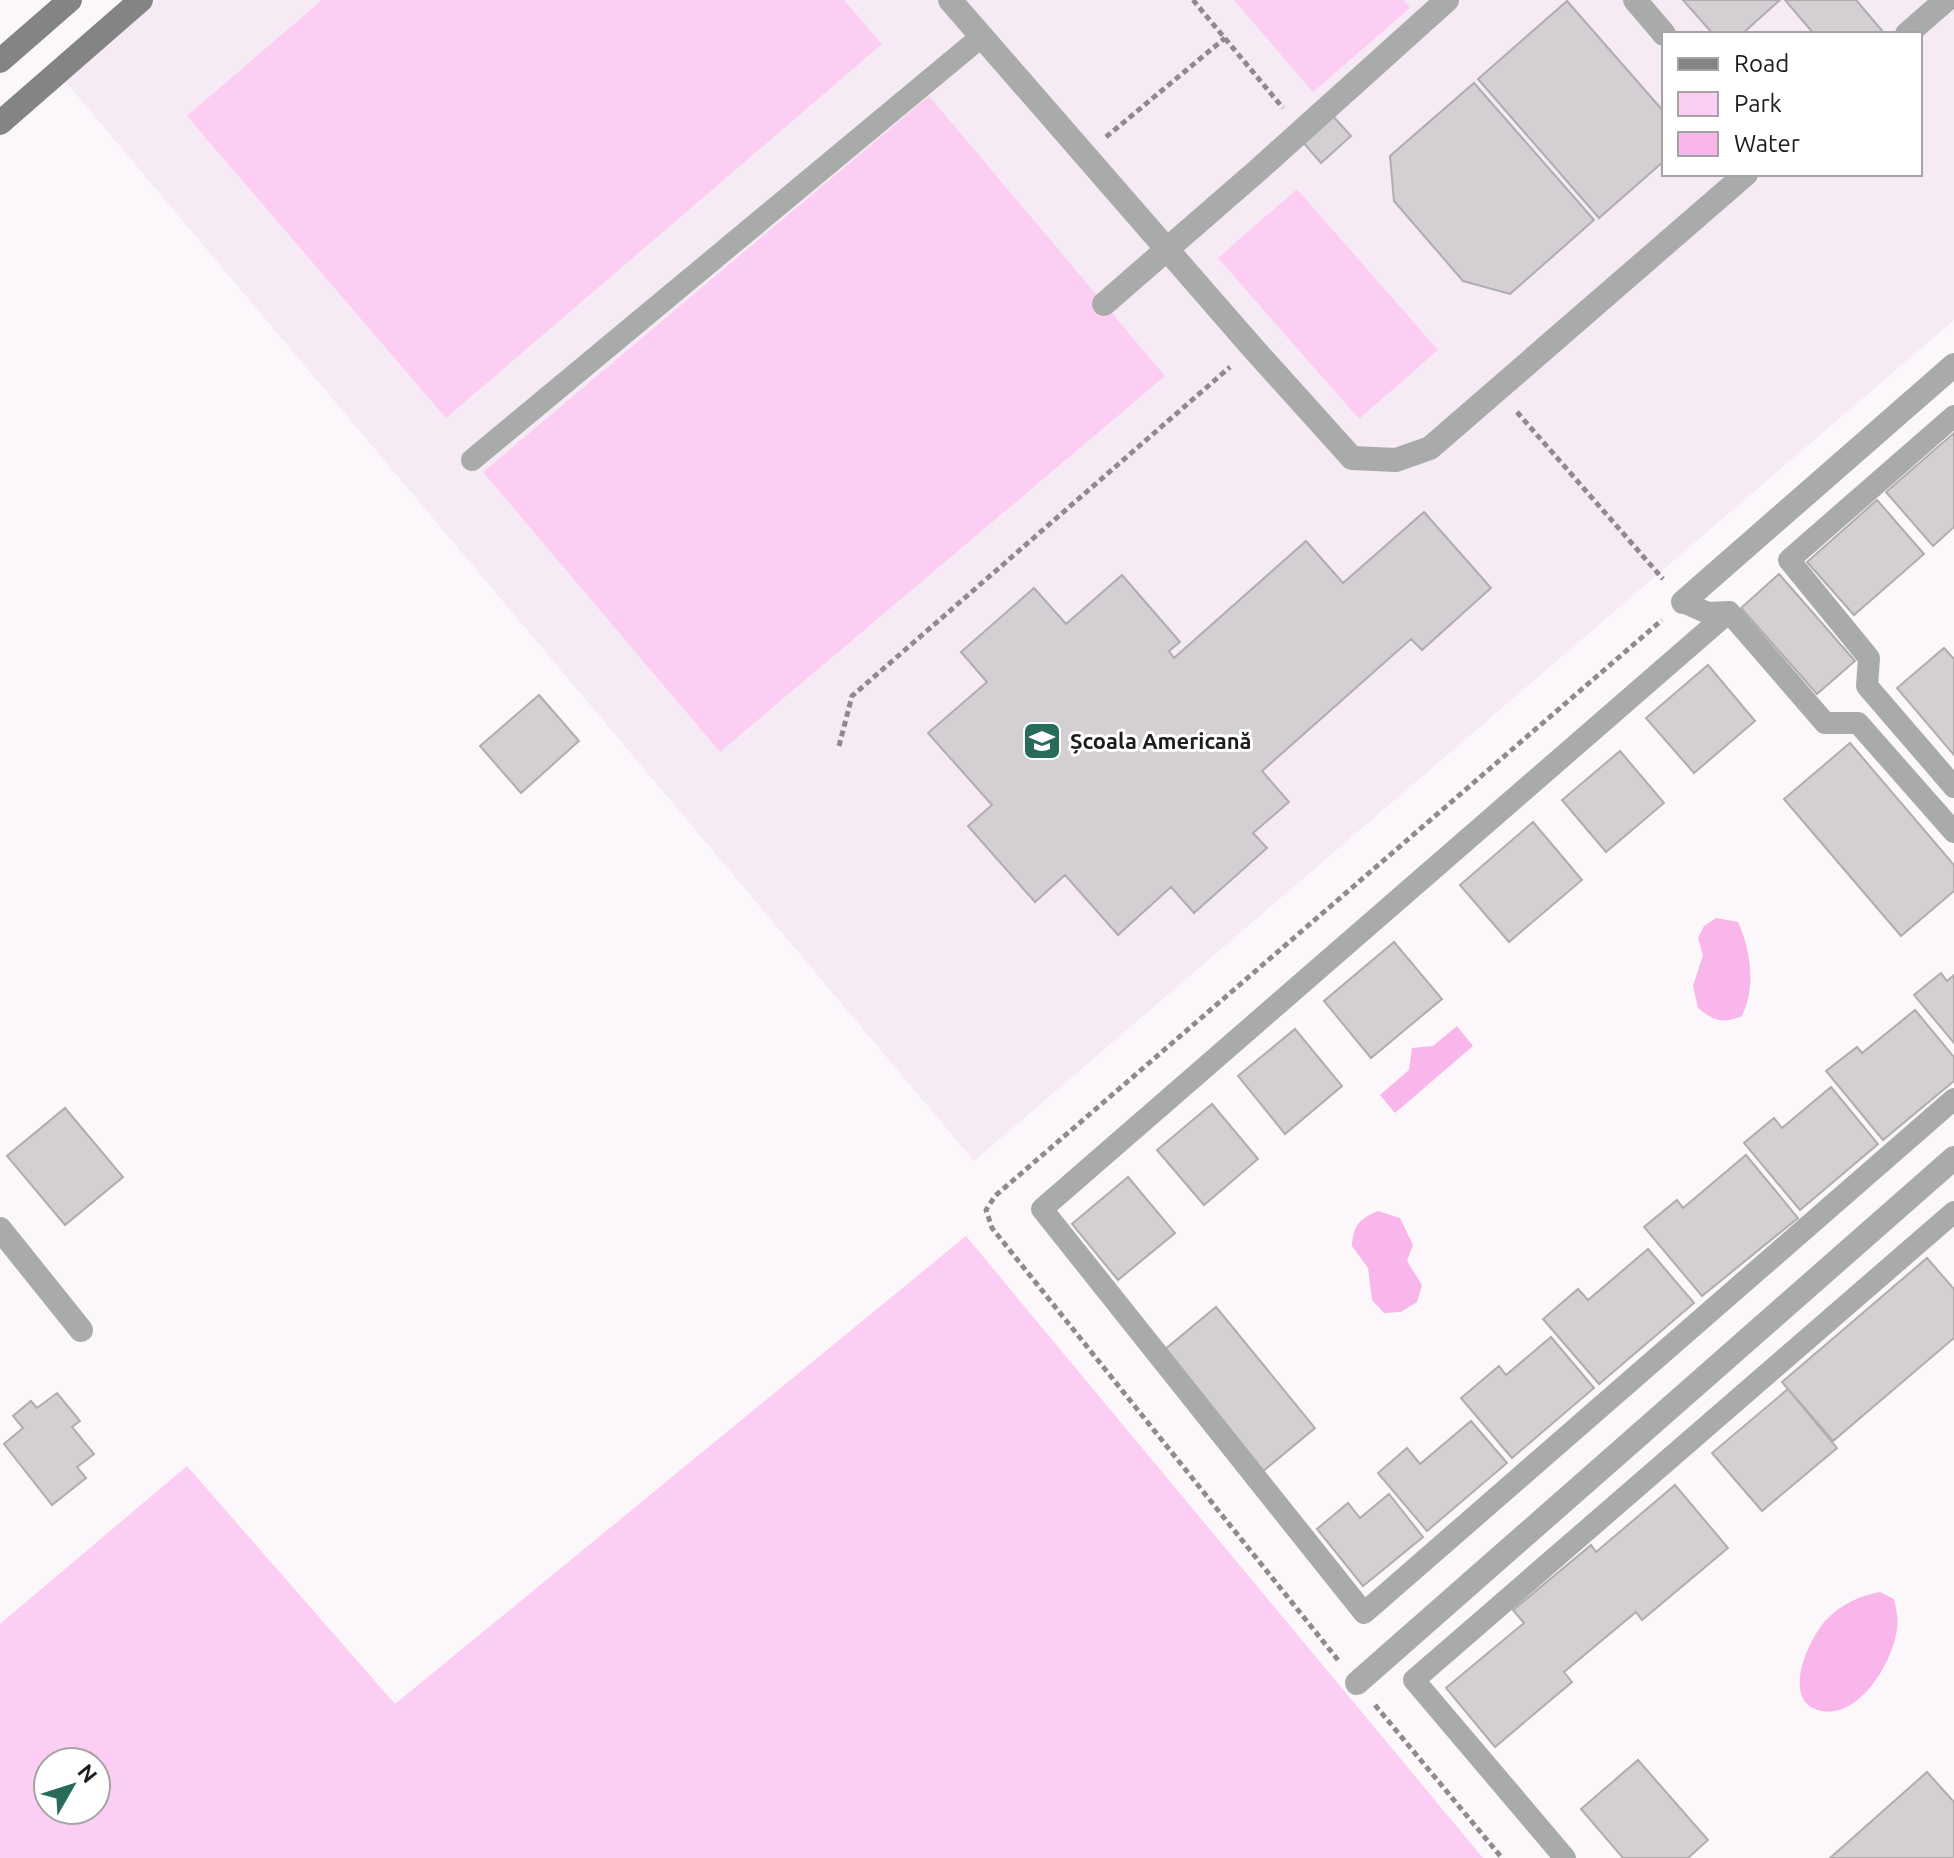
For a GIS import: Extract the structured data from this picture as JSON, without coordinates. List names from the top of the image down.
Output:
{
  "places": {
    "school or university": ["Școala Americană"]
  },
  "legend": ["Road", "Park", "Water"],
  "north": "top right"
}
